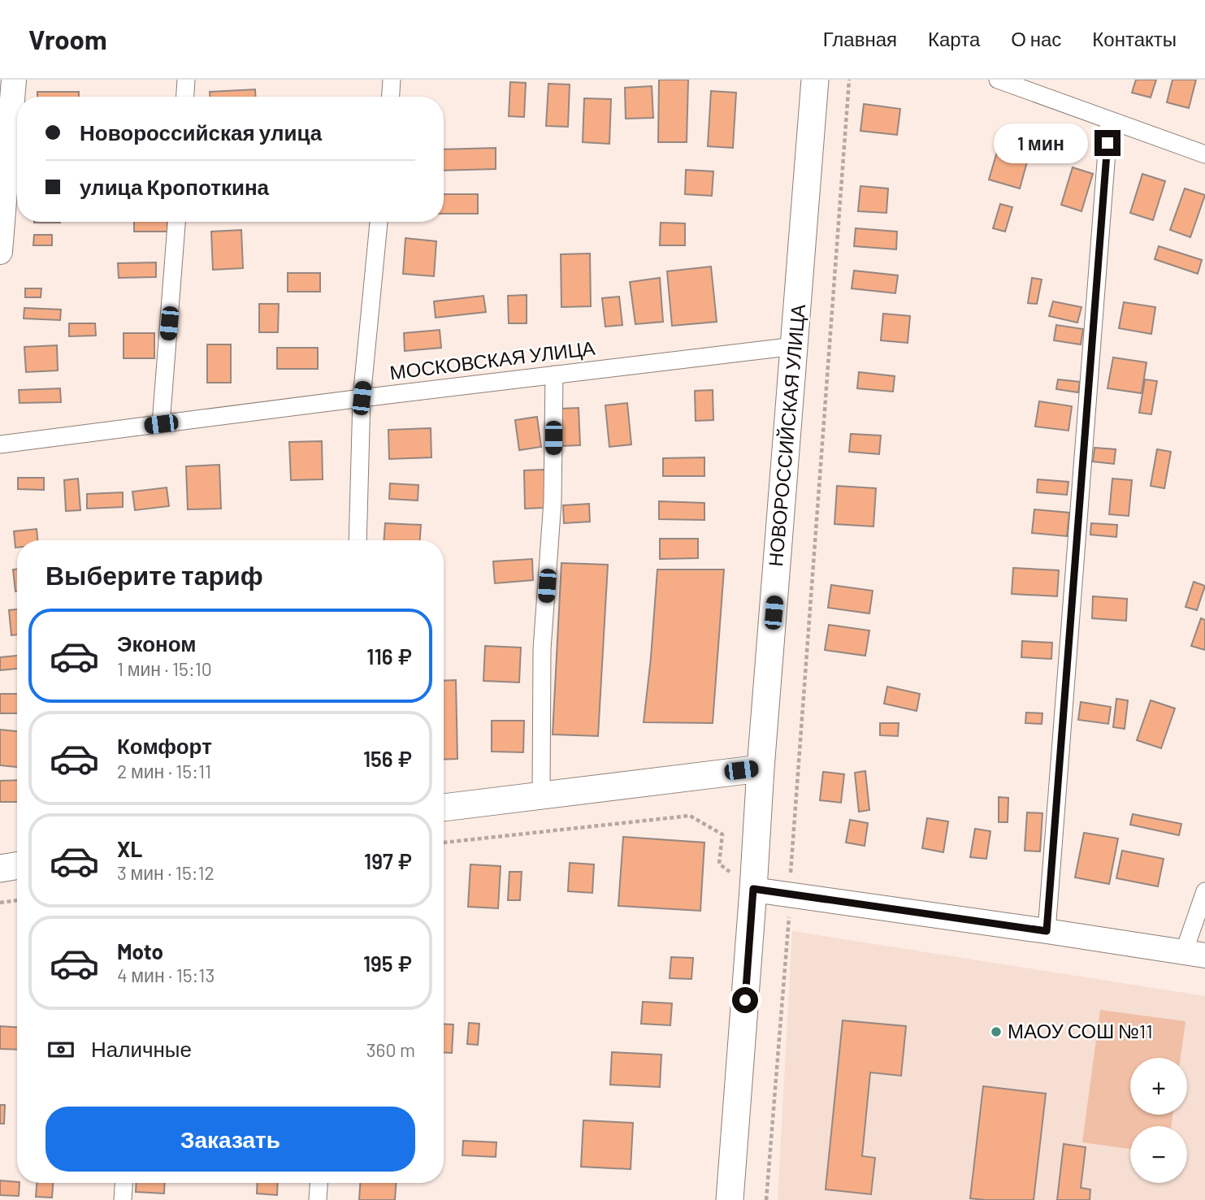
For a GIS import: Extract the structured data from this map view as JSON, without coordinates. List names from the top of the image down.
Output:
{
  "streets": {
    "main road": ["НОВОРОССИЙСКАЯ УЛИЦА"],
    "street": ["МОСКОВСКАЯ УЛИЦА"]
  },
  "crossings": [
    ["МОСКОВСКАЯ УЛИЦА", "НОВОРОССИЙСКАЯ УЛИЦА"]
  ],
  "places": ["МАОУ СОШ №11"],
  "page": {
    "header": "Vroom",
    "nav": [
      "Главная",
      "Карта",
      "О нас",
      "Контакты"
    ],
    "banner": ["Новороссийская улица", "улица Кропоткина"],
    "bubble": "1 мин",
    "heading": "Выберите тариф",
    "list": [
      {
        "name": "Эконом",
        "note": "1 мин · 15:10",
        "value": "116 ₽"
      },
      {
        "name": "Комфорт",
        "note": "2 мин · 15:11",
        "value": "156 ₽"
      },
      {
        "name": "XL",
        "note": "3 мин · 15:12",
        "value": "197 ₽"
      },
      {
        "name": "Moto",
        "note": "4 мин · 15:13",
        "value": "195 ₽"
      }
    ],
    "pay": ["Наличные", "360 m"],
    "map_buttons": ["+", "−"],
    "buttons": "Заказать"
  }
}
